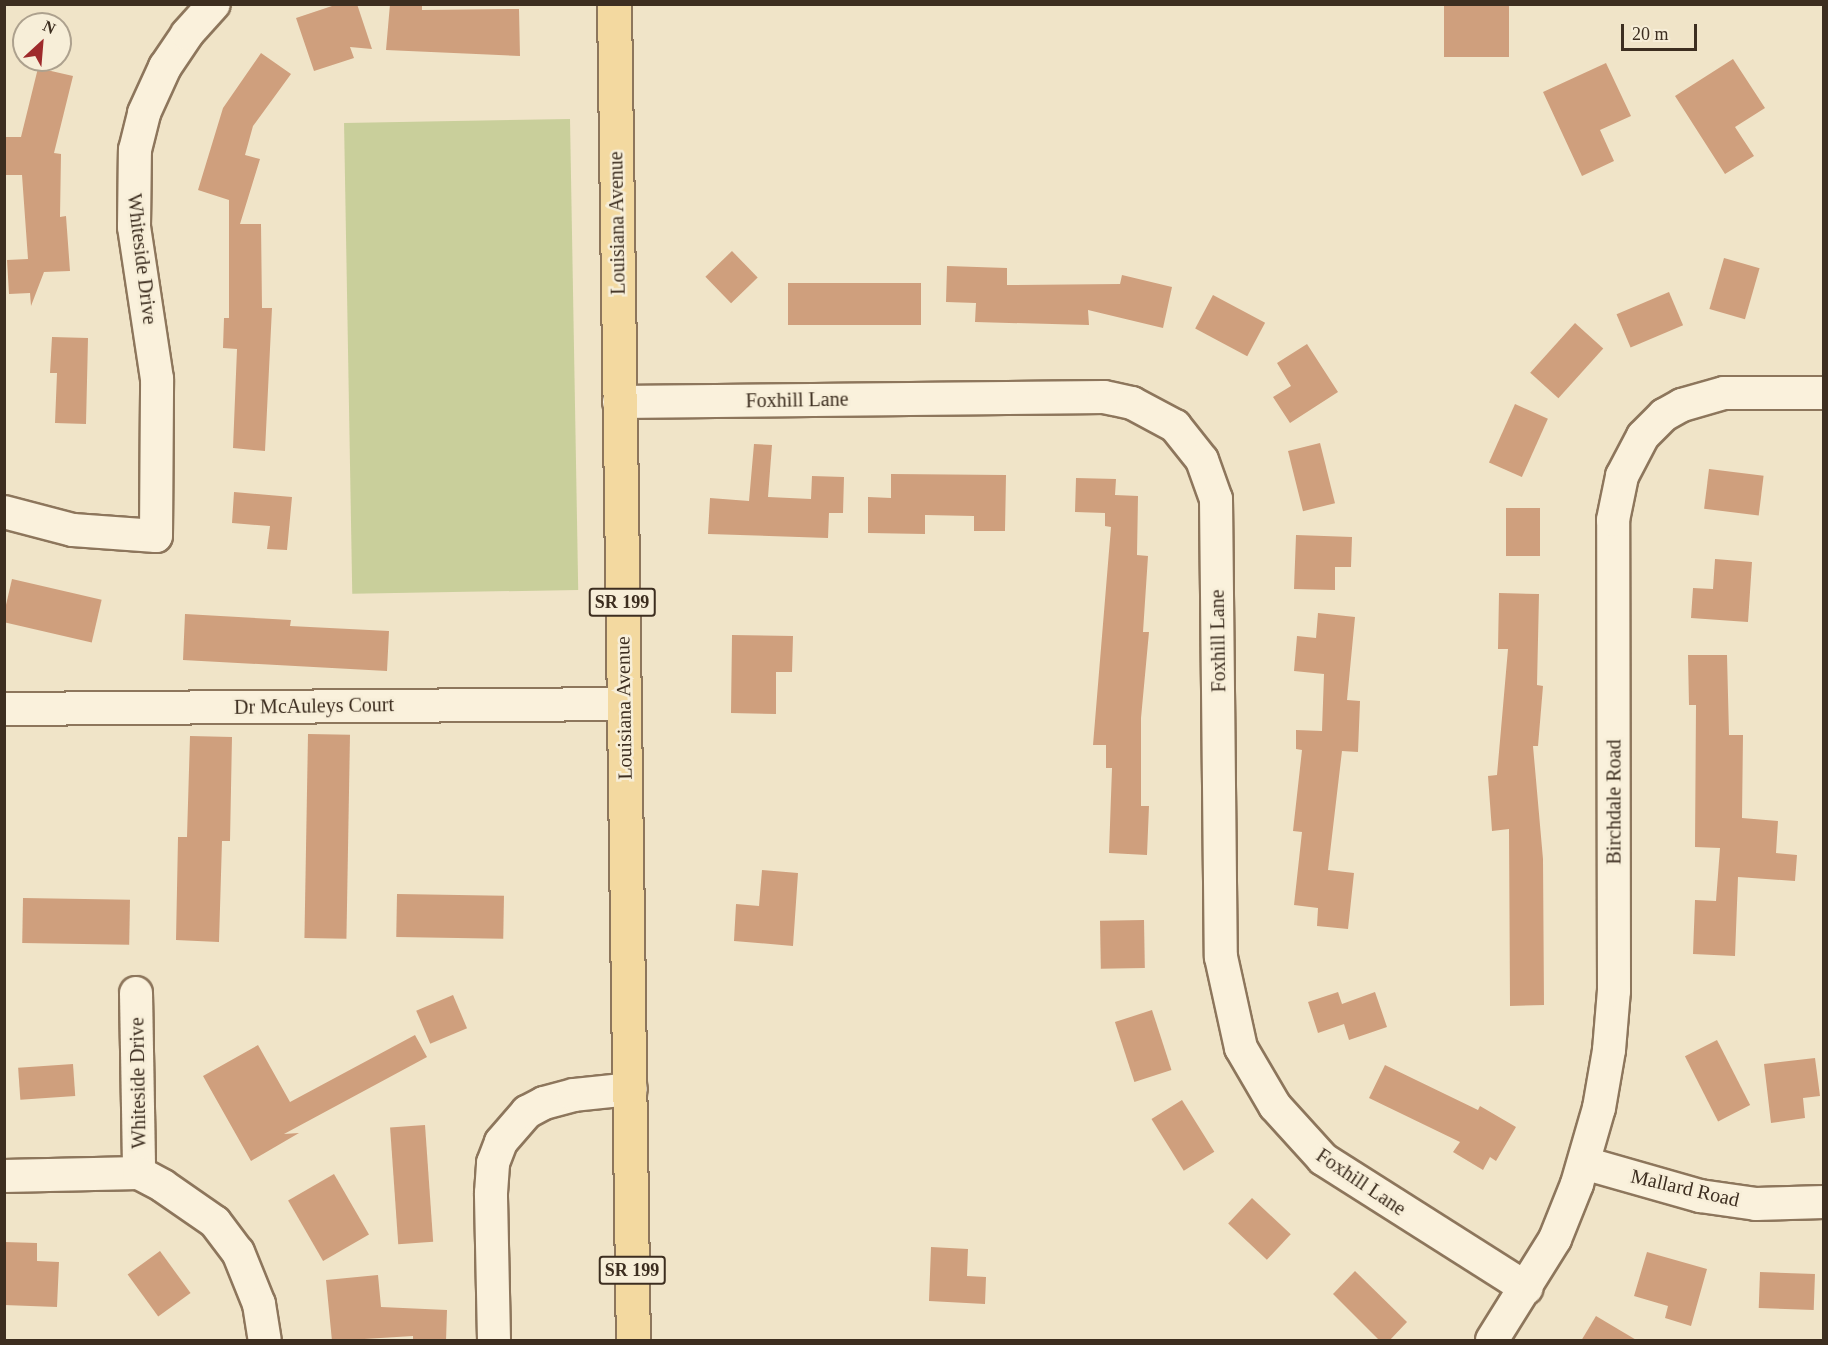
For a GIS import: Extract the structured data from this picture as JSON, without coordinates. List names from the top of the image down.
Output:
{
  "streets": {
    "main road": ["Louisiana Avenue", "SR 199"],
    "street": [
      "Whiteside Drive",
      "Foxhill Lane",
      "Dr McAuleys Court",
      "Birchdale Road",
      "Mallard Road"
    ]
  },
  "crossings": [
    ["Louisiana Avenue", "Foxhill Lane"],
    ["Louisiana Avenue", "Dr McAuleys Court"],
    ["Foxhill Lane", "Birchdale Road"],
    ["Birchdale Road", "Mallard Road"]
  ],
  "scale_bar": "20 m",
  "north": "top right"
}
